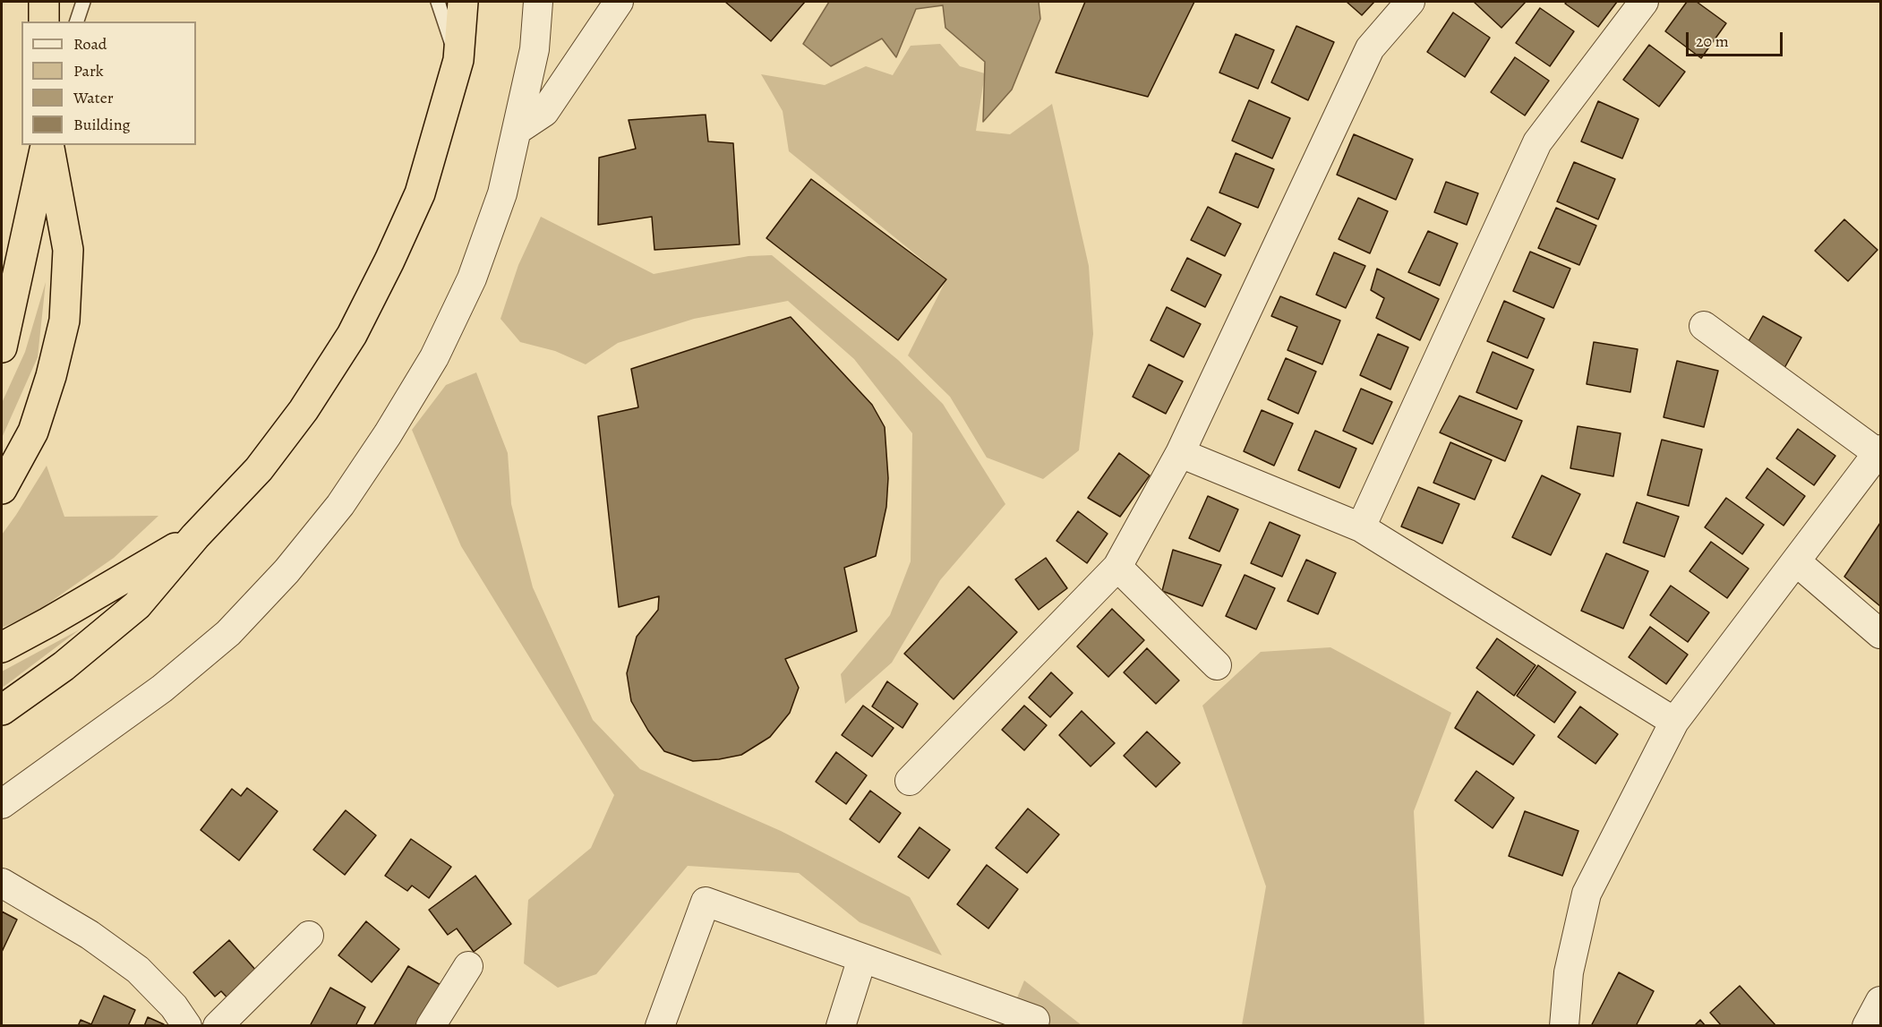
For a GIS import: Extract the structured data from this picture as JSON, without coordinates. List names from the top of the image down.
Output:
{
  "legend": [
    "Road",
    "Park",
    "Water",
    "Building"
  ],
  "scale_bar": "20 m"
}
